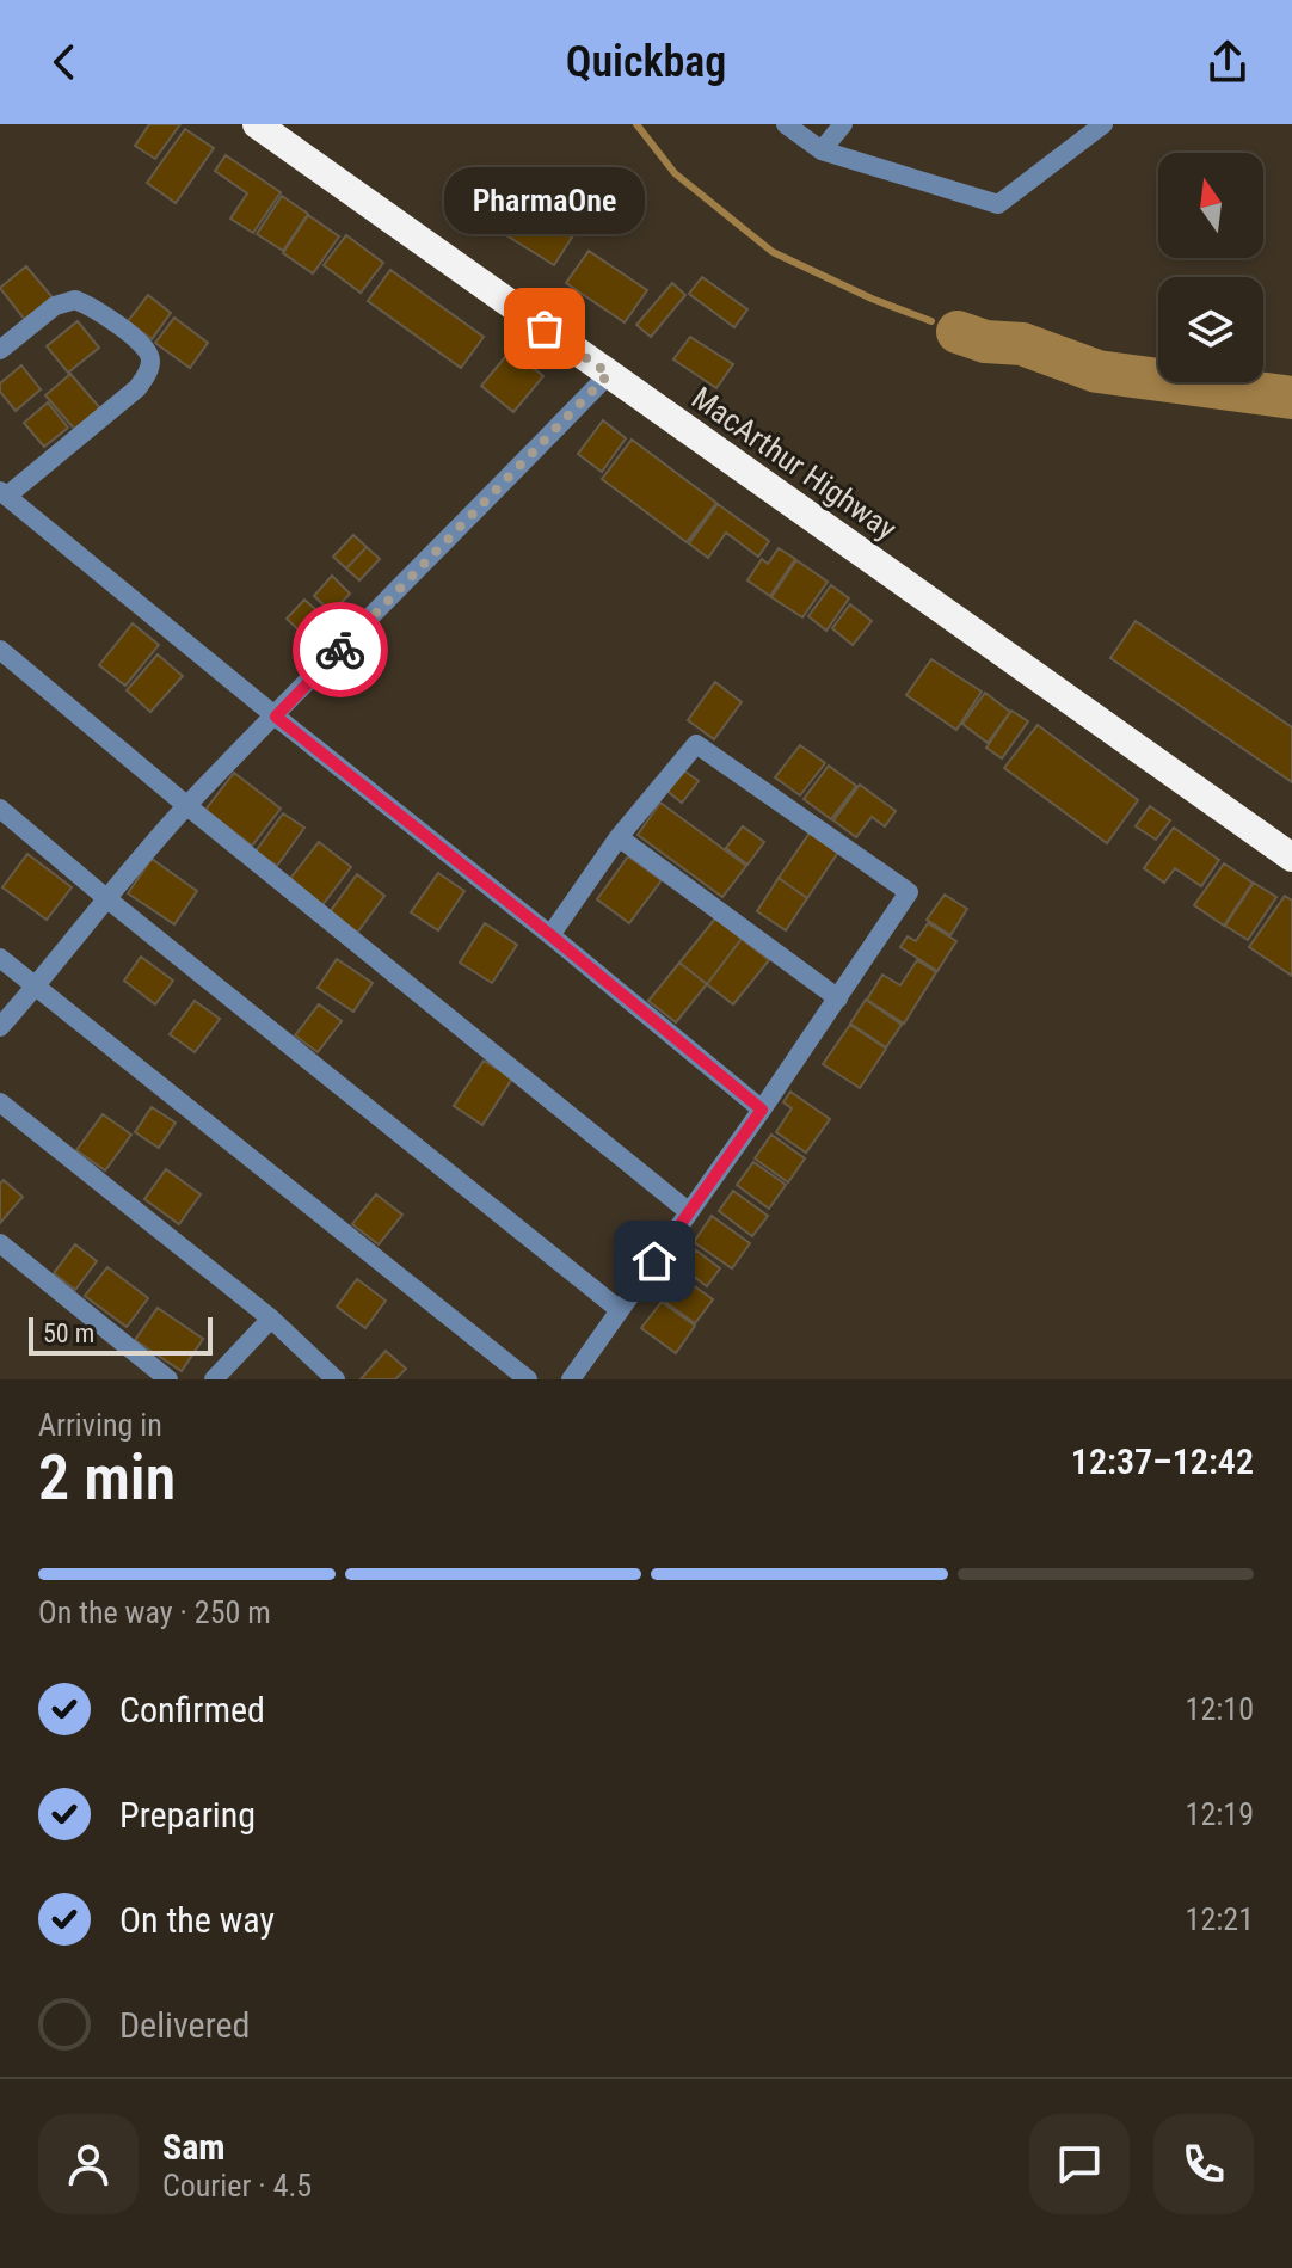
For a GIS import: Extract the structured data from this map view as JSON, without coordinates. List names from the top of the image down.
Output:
{
  "streets": {
    "highway": ["MacArthur Highway"]
  },
  "places": ["PharmaOne"],
  "scale_bar": "50 m",
  "north": "top",
  "page": {
    "header": "Quickbag",
    "bubble": "PharmaOne",
    "scale": "50 m",
    "heading": ["2 min", "Arriving in", "12:37–12:42"],
    "panel": ["Sam", "Courier · 4.5"],
    "bar": "On the way · 250 m",
    "list": [
      ["Confirmed", "12:10"],
      ["Preparing", "12:19"],
      ["On the way", "12:21"],
      "Delivered"
    ]
  }
}
